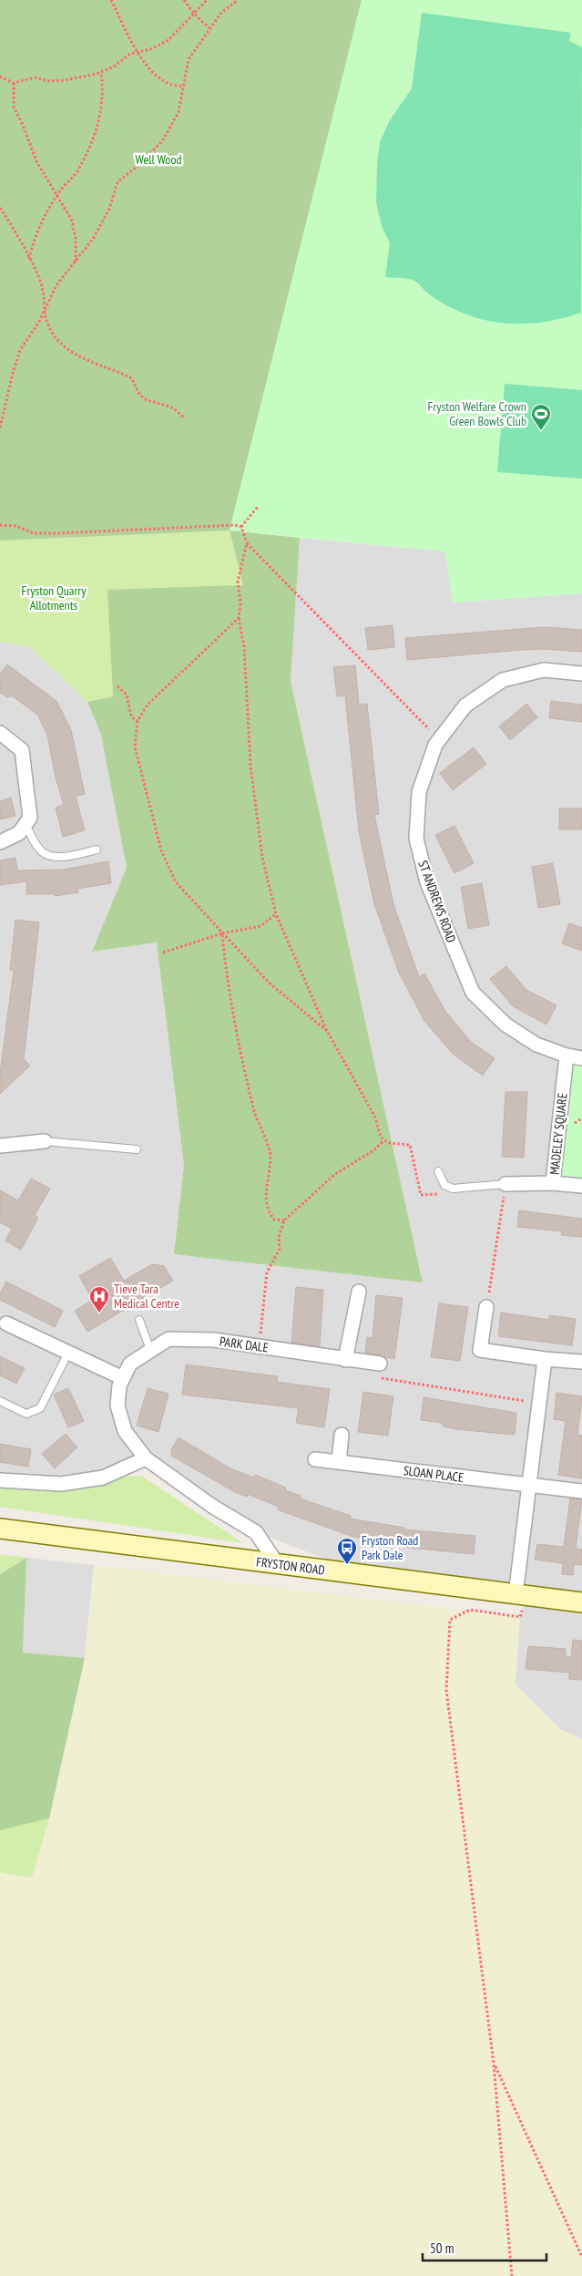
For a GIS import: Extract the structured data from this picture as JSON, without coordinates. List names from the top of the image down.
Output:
{
  "streets": {
    "street": [
      "ST ANDREWS ROAD",
      "MADELEY SQUARE",
      "PARK DALE",
      "SLOAN PLACE",
      "FRYSTON ROAD"
    ]
  },
  "crossings": [
    ["ST ANDREWS ROAD", "MADELEY SQUARE"],
    ["PARK DALE", "FRYSTON ROAD"]
  ],
  "parks": ["Well Wood", "Fryston Quarry Allotments"],
  "places": {
    "sports": ["Fryston Welfare Crown Green Bowls Club"],
    "hospital": ["Tieve Tara Medical Centre"],
    "bus stop": ["Fryston Road Park Dale"]
  },
  "scale_bar": "50 m"
}
